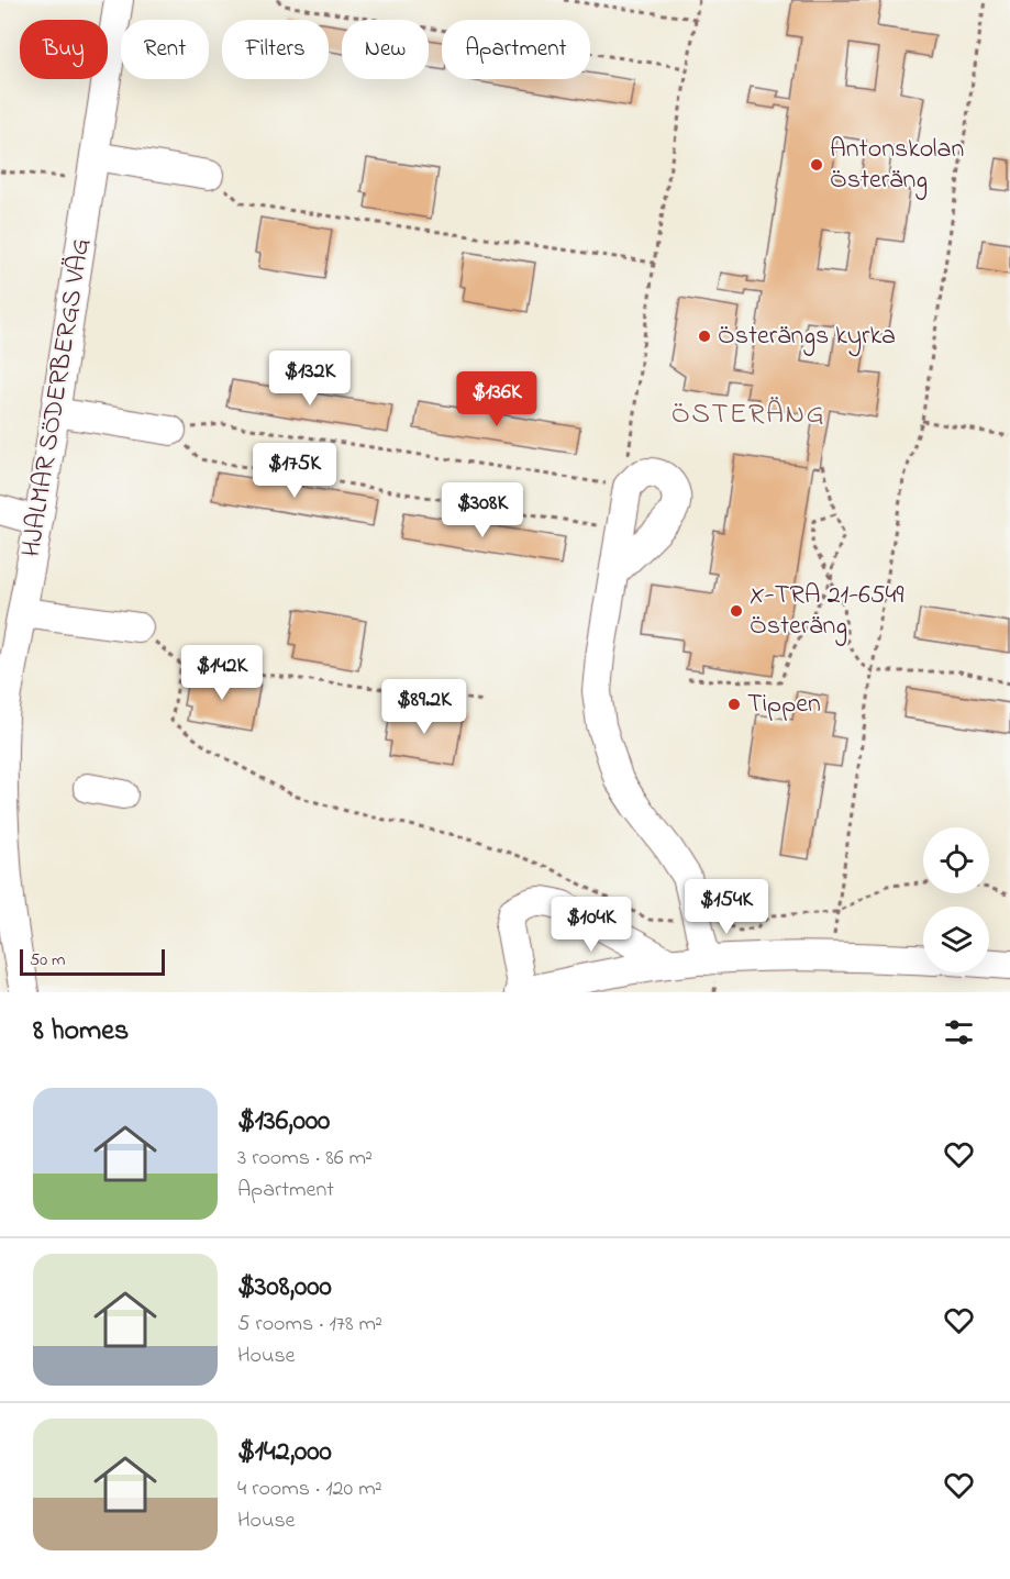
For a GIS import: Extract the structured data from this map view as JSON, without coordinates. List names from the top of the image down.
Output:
{
  "streets": {
    "street": ["HJALMAR SÖDERBERGS VÄG"]
  },
  "districts": ["ÖSTERÄNG"],
  "places": [
    "Antonskolan Österäng",
    "Österängs kyrka",
    "X-TRA 21-6549 Österäng",
    "Tippen"
  ],
  "scale_bar": "50 m",
  "page": {
    "chip": [
      "Buy",
      "Rent",
      "Filters",
      "New",
      "Apartment"
    ],
    "price": [
      "$132K",
      "$136K",
      "$175K",
      "$308K",
      "$142K",
      "$89.2K",
      "$154K",
      "$104K"
    ],
    "scale": "50 m",
    "heading": "8 homes",
    "list": [
      {
        "name": "$136,000",
        "note": "3 rooms · 86 m² · Apartment"
      },
      {
        "name": "$308,000",
        "note": "5 rooms · 178 m² · House"
      },
      {
        "name": "$142,000",
        "note": "4 rooms · 120 m² · House"
      }
    ]
  }
}
